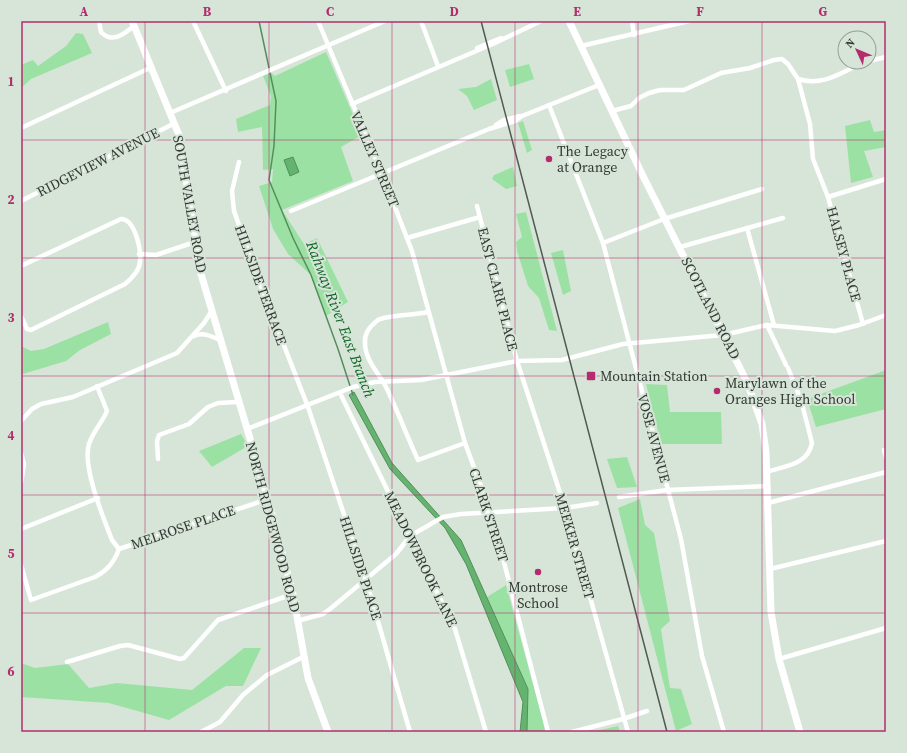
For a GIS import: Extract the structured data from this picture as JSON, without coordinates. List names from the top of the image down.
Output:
{
  "streets": {
    "main road": ["SOUTH VALLEY ROAD", "SCOTLAND ROAD", "NORTH RIDGEWOOD ROAD"],
    "street": [
      "VALLEY STREET",
      "RIDGEVIEW AVENUE",
      "HALSEY PLACE",
      "HILLSIDE TERRACE",
      "EAST CLARK PLACE",
      "VOSE AVENUE",
      "CLARK STREET",
      "MELROSE PLACE",
      "MEEKER STREET",
      "MEADOWBROOK LANE",
      "HILLSIDE PLACE"
    ]
  },
  "crossings": [
    ["VALLEY STREET", "CLARK STREET"],
    ["RIDGEVIEW AVENUE", "SOUTH VALLEY ROAD"],
    ["SOUTH VALLEY ROAD", "NORTH RIDGEWOOD ROAD"],
    ["HILLSIDE TERRACE", "HILLSIDE PLACE"],
    ["EAST CLARK PLACE", "MEEKER STREET"],
    ["MELROSE PLACE", "NORTH RIDGEWOOD ROAD"]
  ],
  "water": ["Rahway River East Branch"],
  "places": {
    "other": ["The Legacy at Orange", "Marylawn of the Oranges High School", "Montrose School"],
    "transit": ["Mountain Station"]
  },
  "north": "top left",
  "grid": {
    "columns": [
      "A",
      "B",
      "C",
      "D",
      "E",
      "F",
      "G"
    ],
    "rows": [
      "1",
      "2",
      "3",
      "4",
      "5",
      "6"
    ]
  }
}
